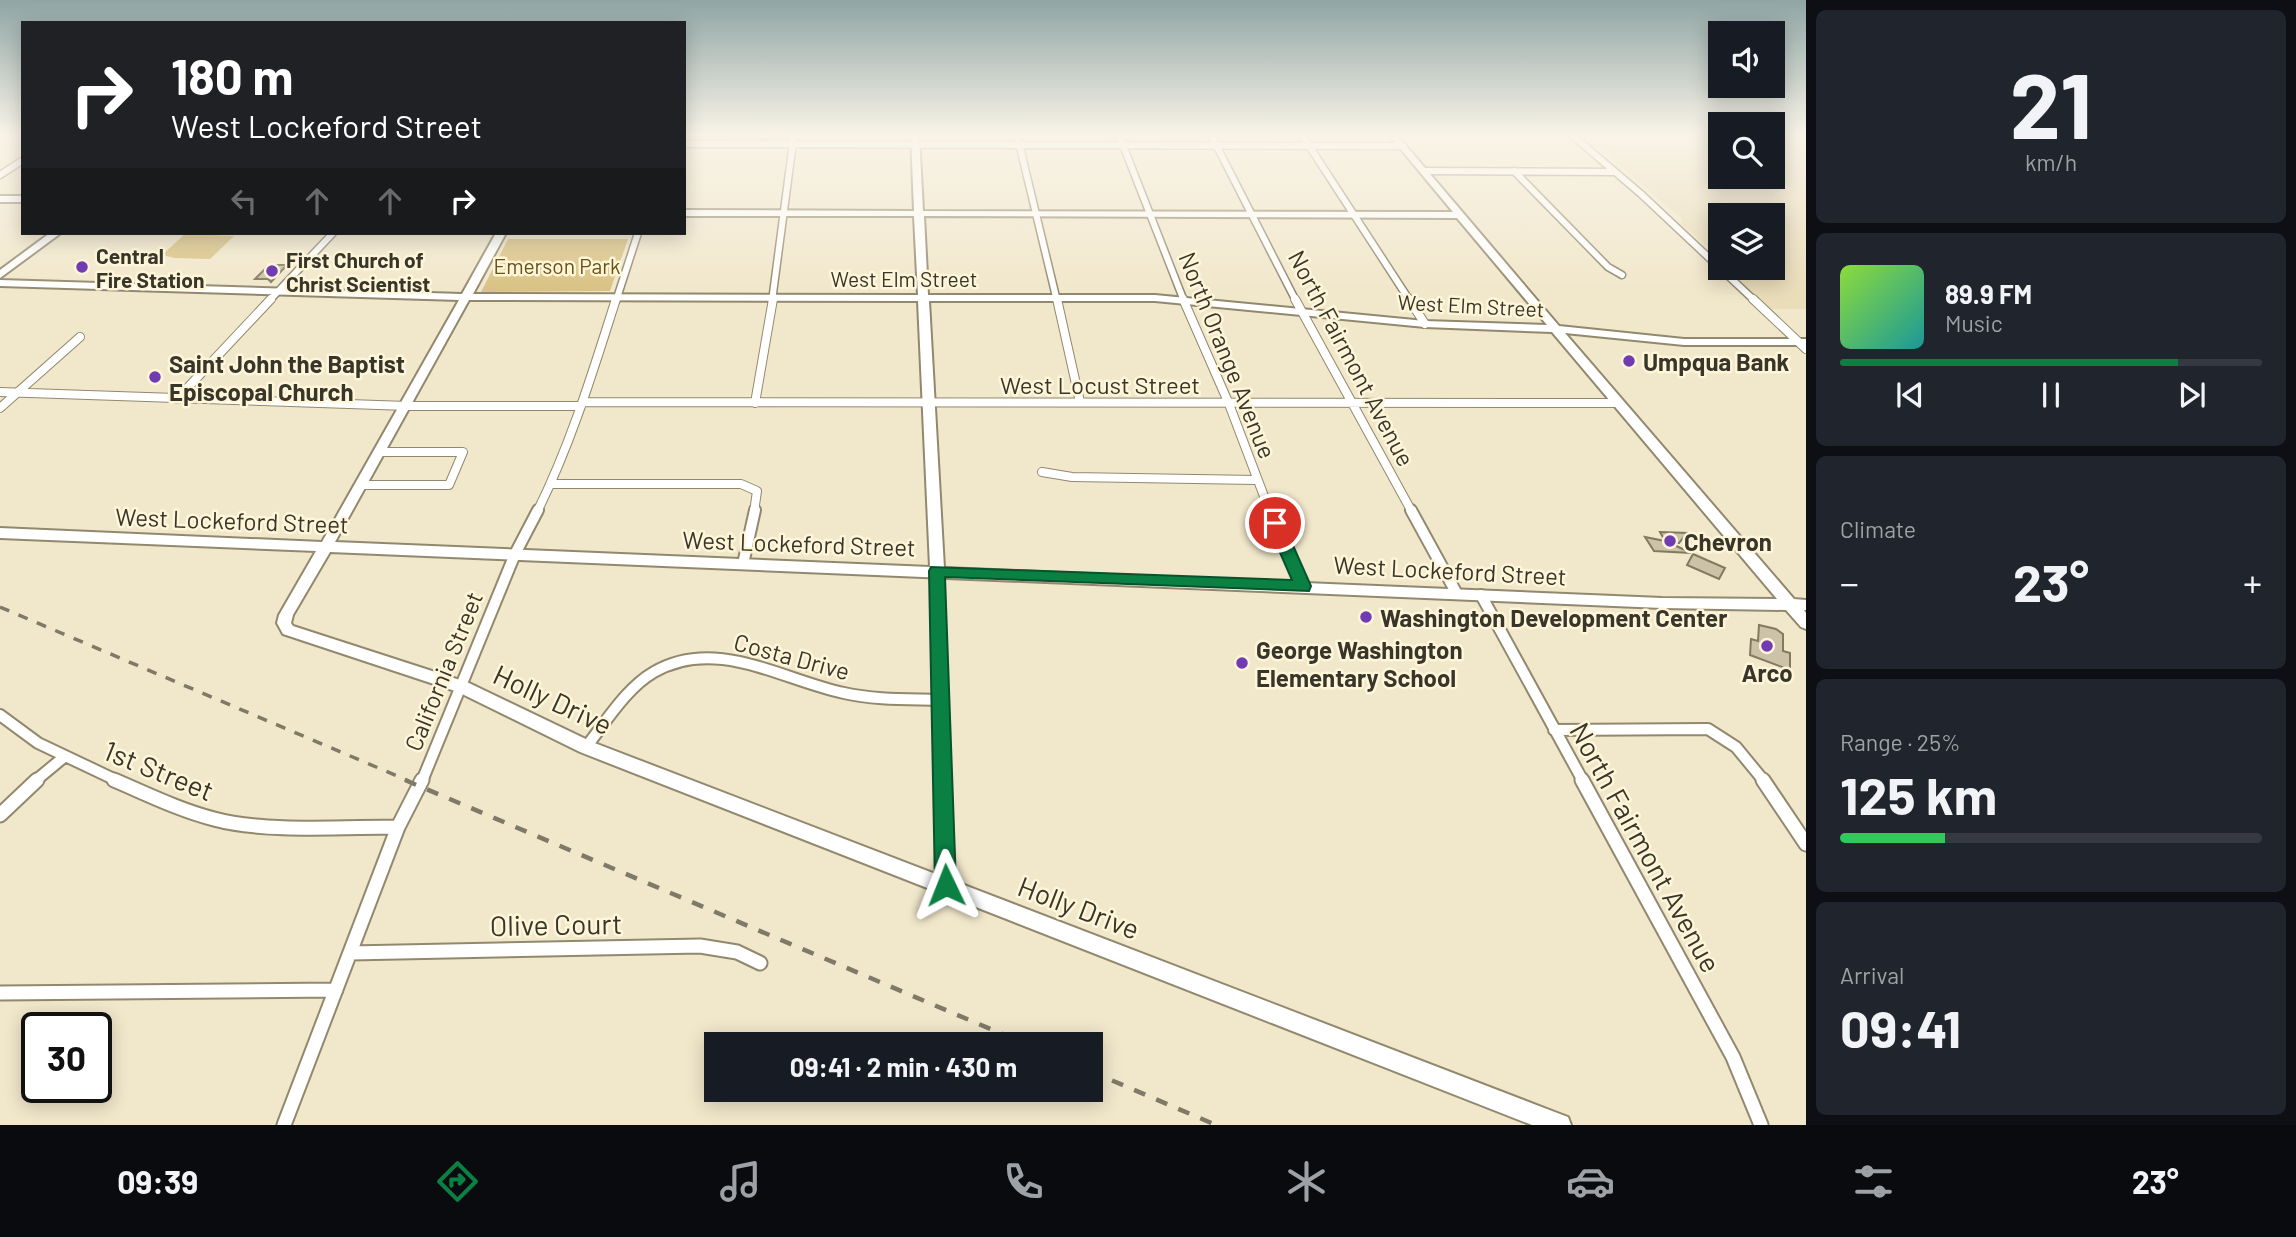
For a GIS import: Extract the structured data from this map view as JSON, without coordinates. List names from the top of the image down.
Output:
{
  "streets": {
    "street": [
      "West Elm Street",
      "North Orange Avenue",
      "North Fairmont Avenue",
      "West Locust Street",
      "West Lockeford Street",
      "Costa Drive",
      "California Street",
      "Holly Drive",
      "1st Street",
      "Olive Court"
    ]
  },
  "crossings": [
    ["West Elm Street", "North Orange Avenue"],
    ["West Elm Street", "North Fairmont Avenue"],
    ["West Elm Street", "California Street"],
    ["North Orange Avenue", "West Locust Street"],
    ["North Orange Avenue", "West Lockeford Street"],
    ["North Fairmont Avenue", "West Locust Street"],
    ["North Fairmont Avenue", "West Lockeford Street"],
    ["West Locust Street", "California Street"],
    ["West Lockeford Street", "California Street"],
    ["West Lockeford Street", "Holly Drive"],
    ["Costa Drive", "Holly Drive"],
    ["California Street", "Holly Drive"],
    ["California Street", "1st Street"],
    ["California Street", "Olive Court"]
  ],
  "parks": ["Emerson Park"],
  "places": [
    "Central Fire Station",
    "First Church of Christ Scientist",
    "Umpqua Bank",
    "Saint John the Baptist Episcopal Church",
    "Chevron",
    "Washington Development Center",
    "Arco",
    "George Washington Elementary School"
  ],
  "page": {
    "tile": [
      ["21", "km/h"],
      "Climate",
      ["Range · 25%", "125 km"],
      ["Arrival", "09:41"]
    ],
    "turn": ["180 m", "West Lockeford Street"],
    "song": ["89.9 FM", "Music"],
    "heat": ["−", "23°", "+"],
    "limit": "30",
    "trip": "09:41 · 2 min · 430 m",
    "tabs": ["09:39", "23°"]
  }
}
